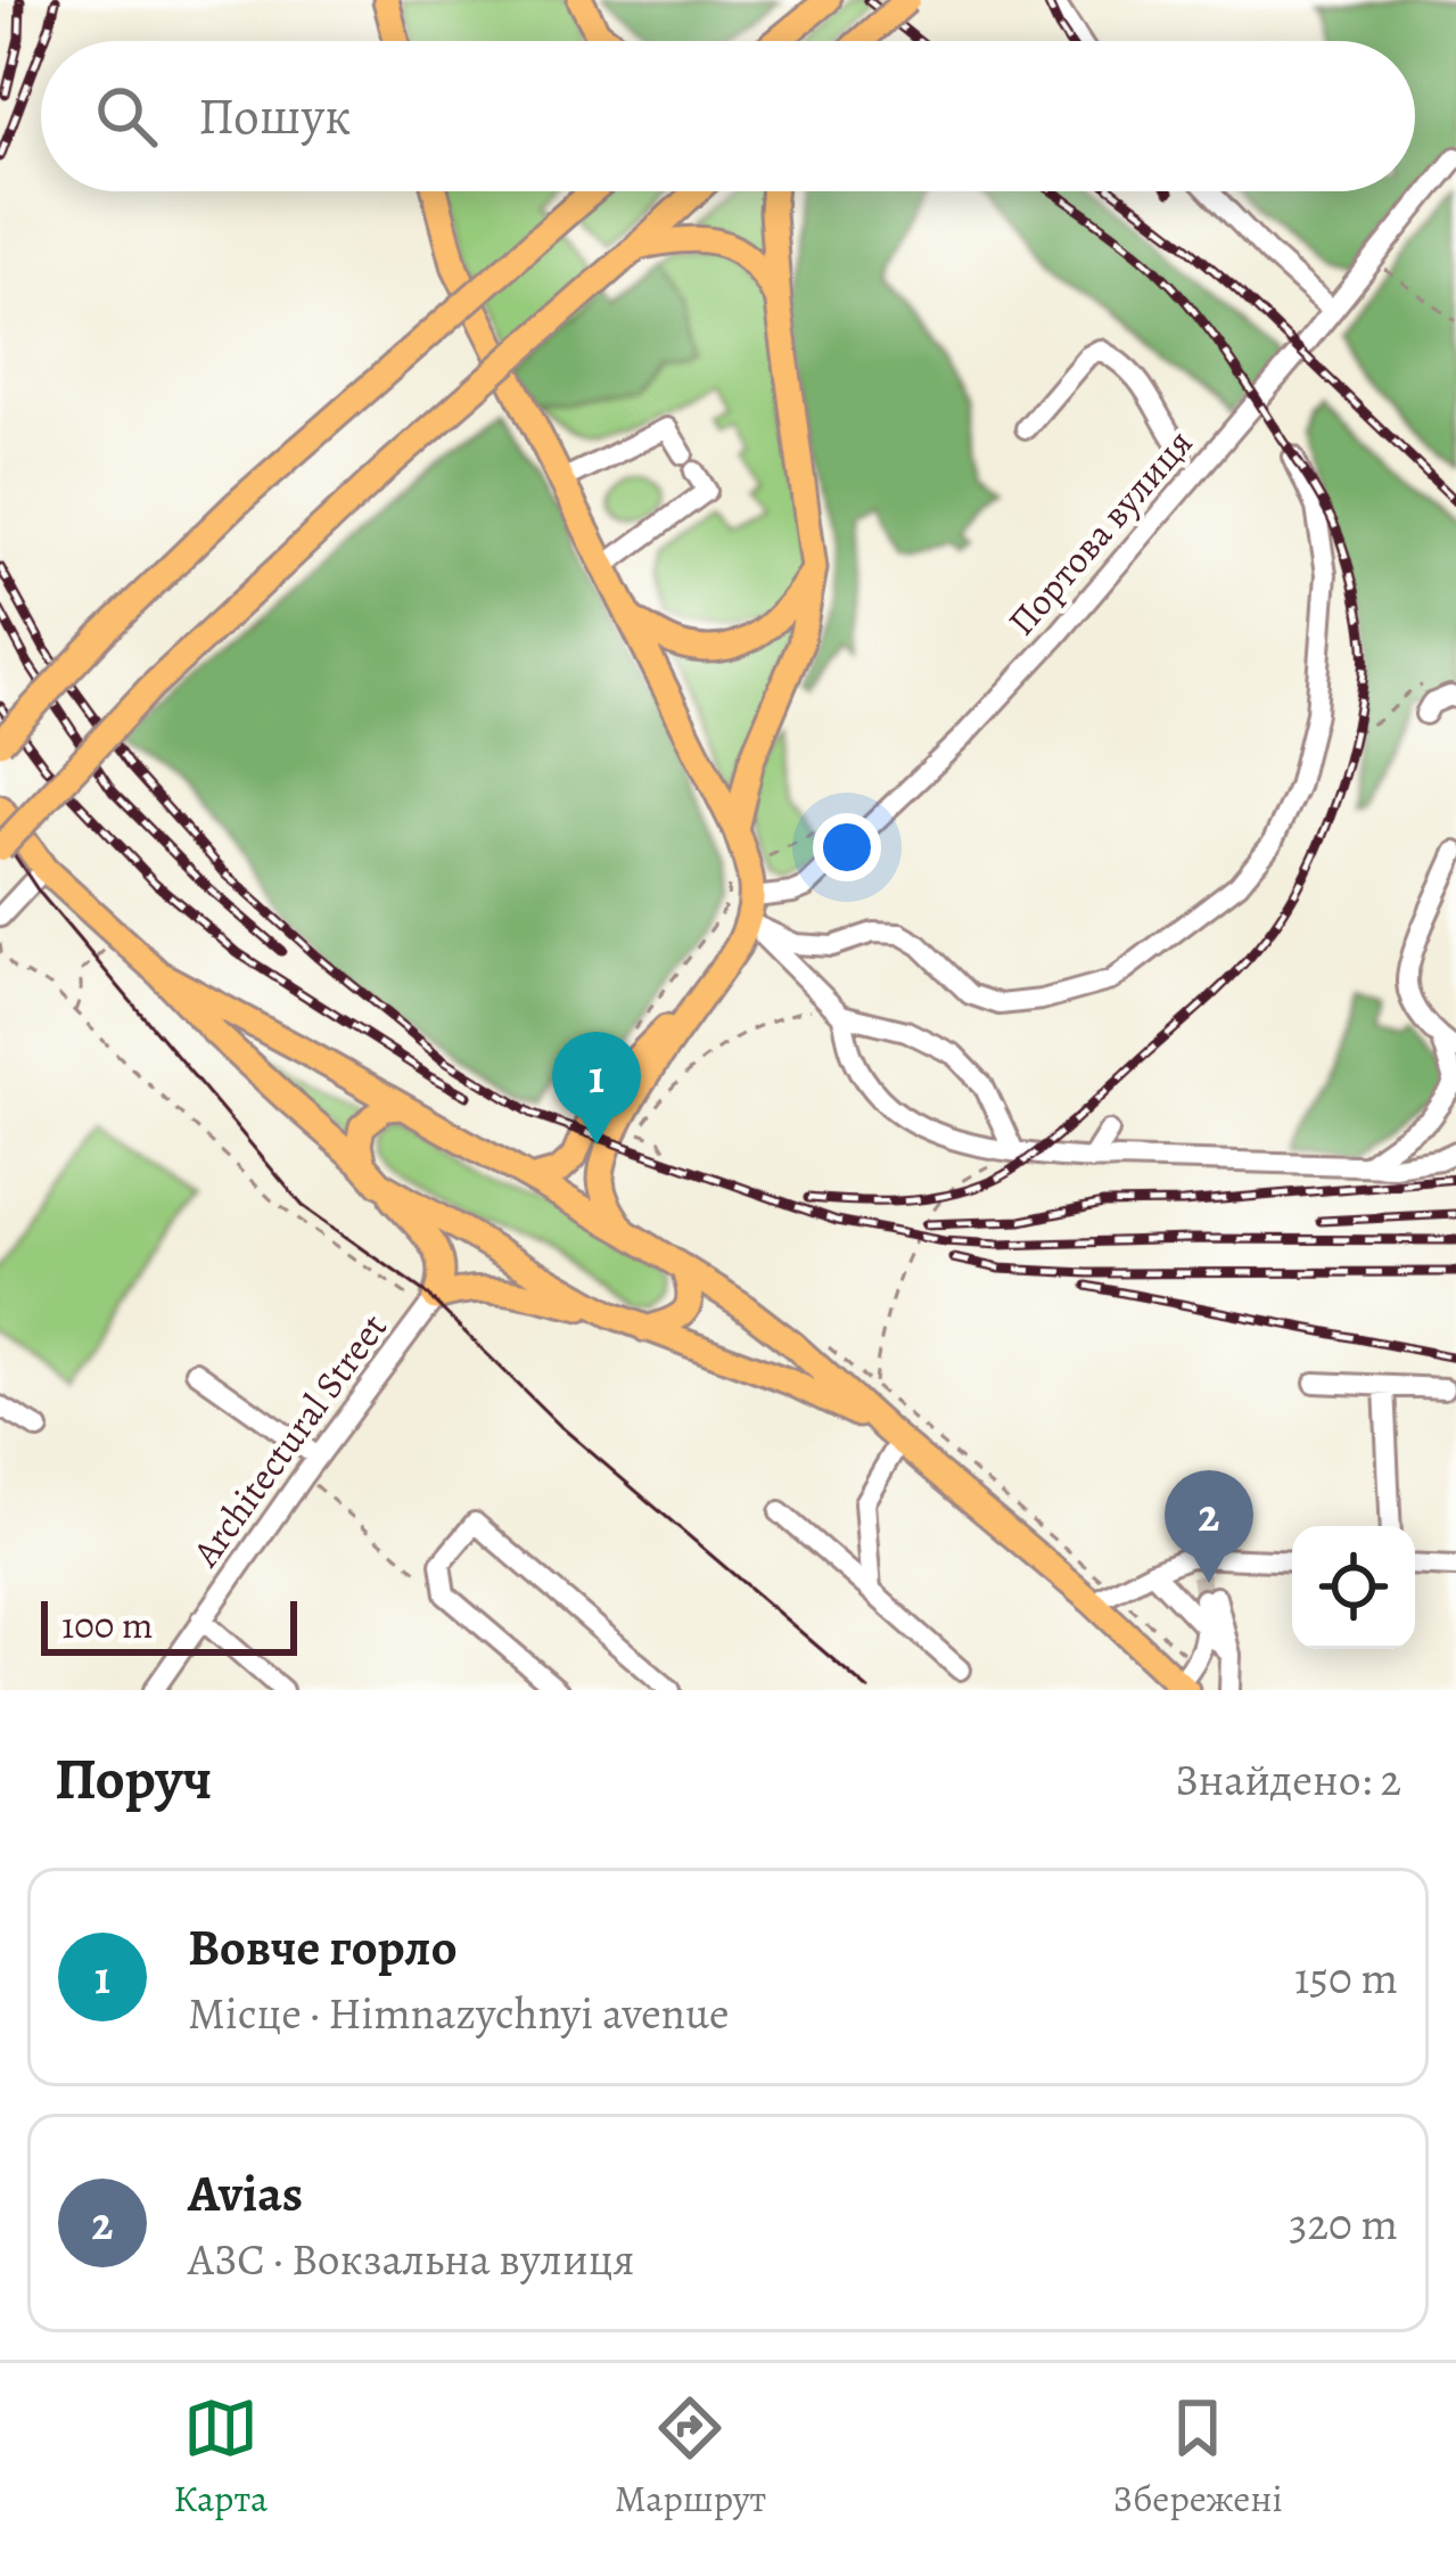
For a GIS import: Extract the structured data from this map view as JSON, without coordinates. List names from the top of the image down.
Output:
{
  "streets": {
    "street": ["Портова вулиця", "Architectural Street"]
  },
  "scale_bar": "100 m",
  "page": {
    "search": "Пошук",
    "pins": ["1", "2"],
    "scale": "100 m",
    "heading": ["Поруч", "Знайдено: 2"],
    "list": [
      {
        "mark": "1",
        "name": "Вовче горло",
        "note": "Місце · Himnazychnyi avenue",
        "value": "150 m"
      },
      {
        "mark": "2",
        "name": "Avias",
        "note": "АЗС · Вокзальна вулиця",
        "value": "320 m"
      }
    ],
    "nav": ["Карта", "Маршрут", "Збережені"]
  }
}
